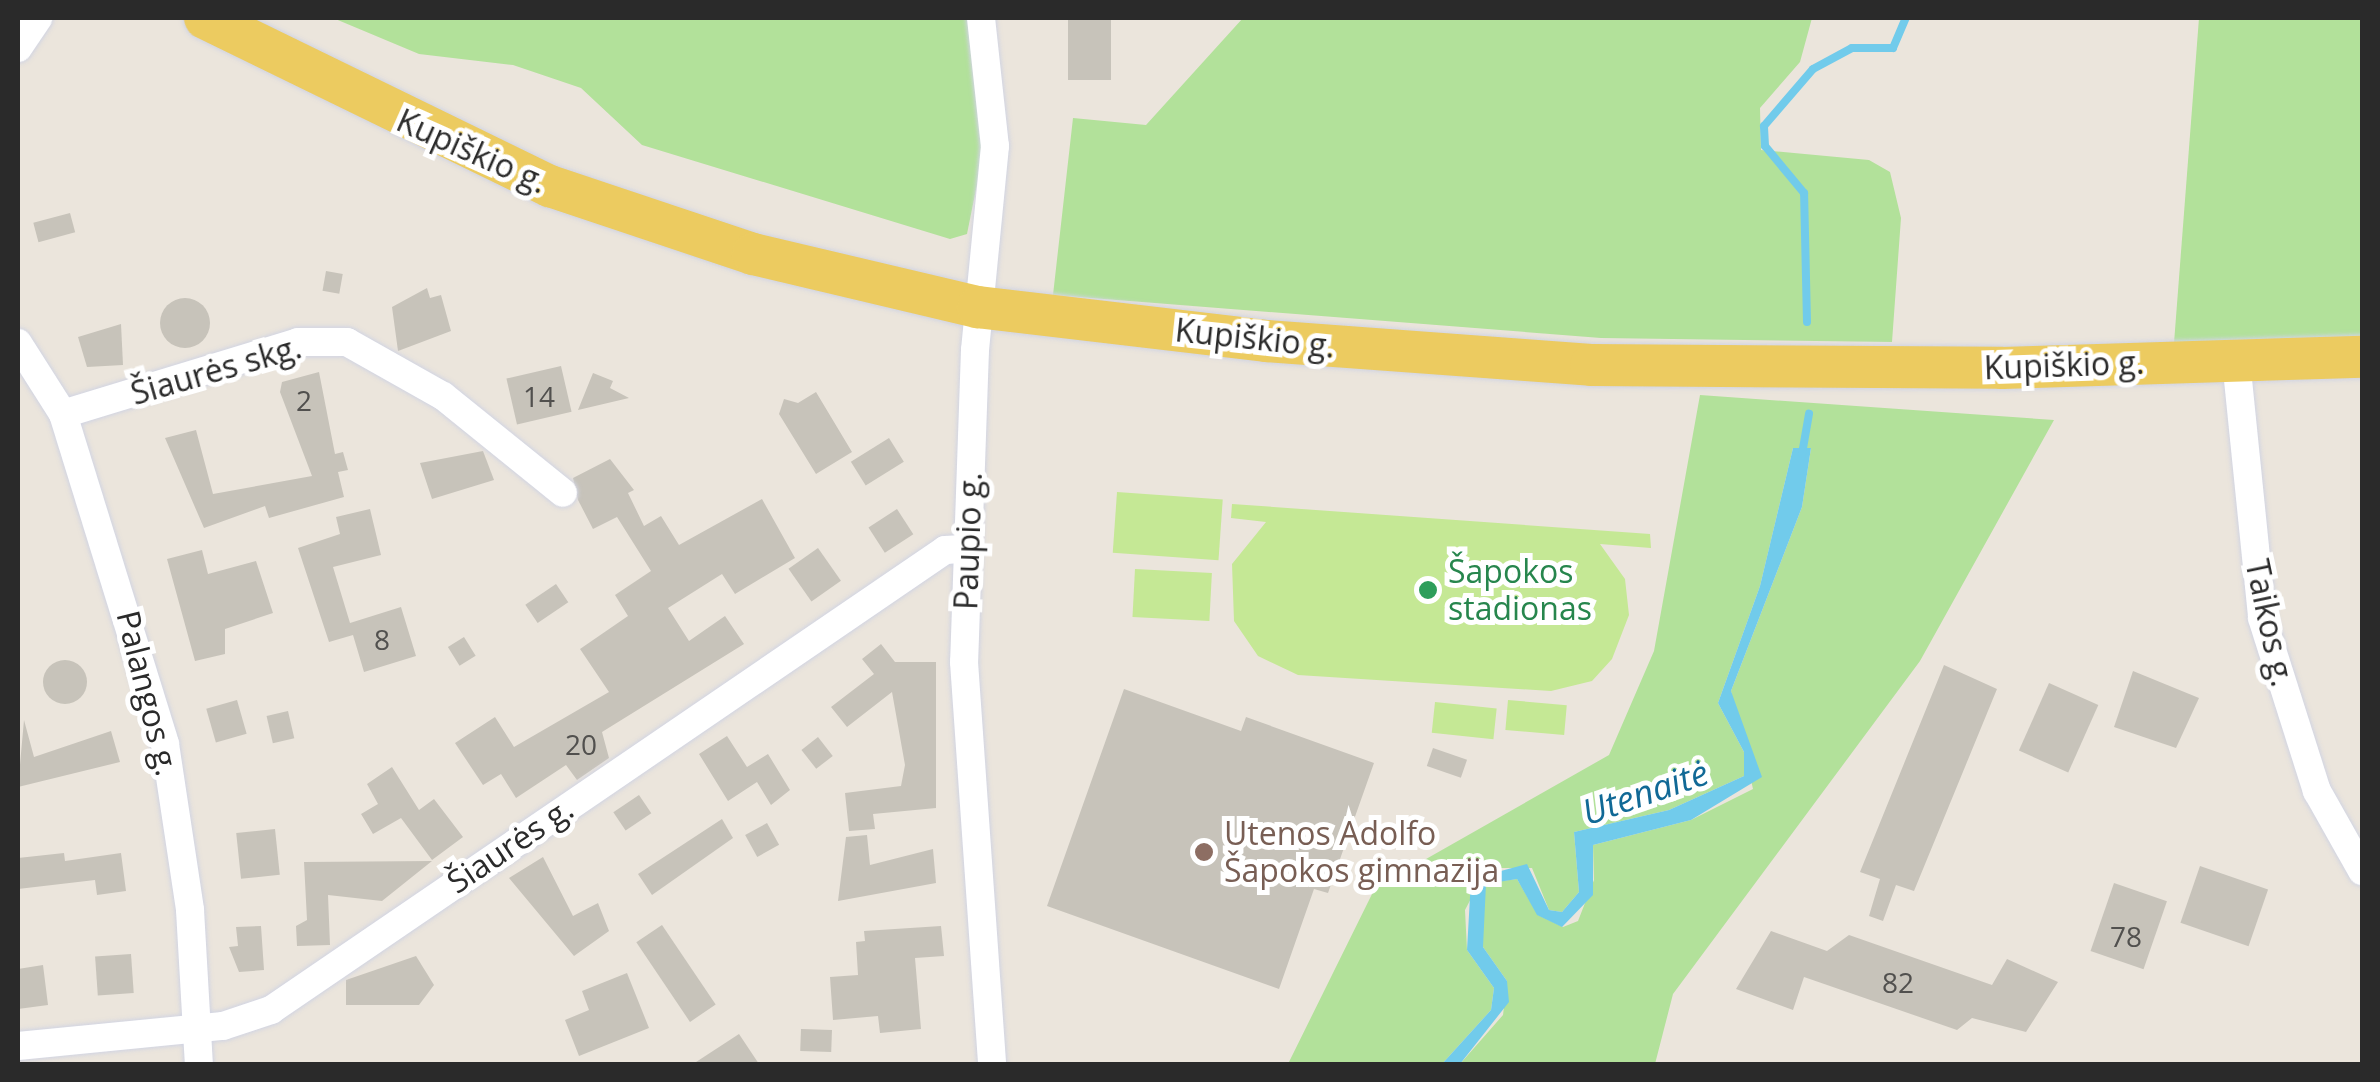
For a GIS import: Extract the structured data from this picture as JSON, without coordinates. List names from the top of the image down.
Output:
{
  "streets": {
    "main road": ["Kupiškio g."],
    "street": [
      "Šiaurės skg.",
      "Paupio g.",
      "Taikos g.",
      "Palangos g.",
      "Šiaurės g."
    ]
  },
  "crossings": [
    ["Kupiškio g.", "Paupio g."],
    ["Kupiškio g.", "Taikos g."],
    ["Šiaurės skg.", "Palangos g."],
    ["Paupio g.", "Šiaurės g."],
    ["Palangos g.", "Šiaurės g."]
  ],
  "water": ["Utenaitė"],
  "places": ["Šapokos stadionas", "Utenos Adolfo Šapokos gimnazija"],
  "house_numbers": [
    "14",
    "2",
    "8",
    "20",
    "78",
    "82"
  ]
}
